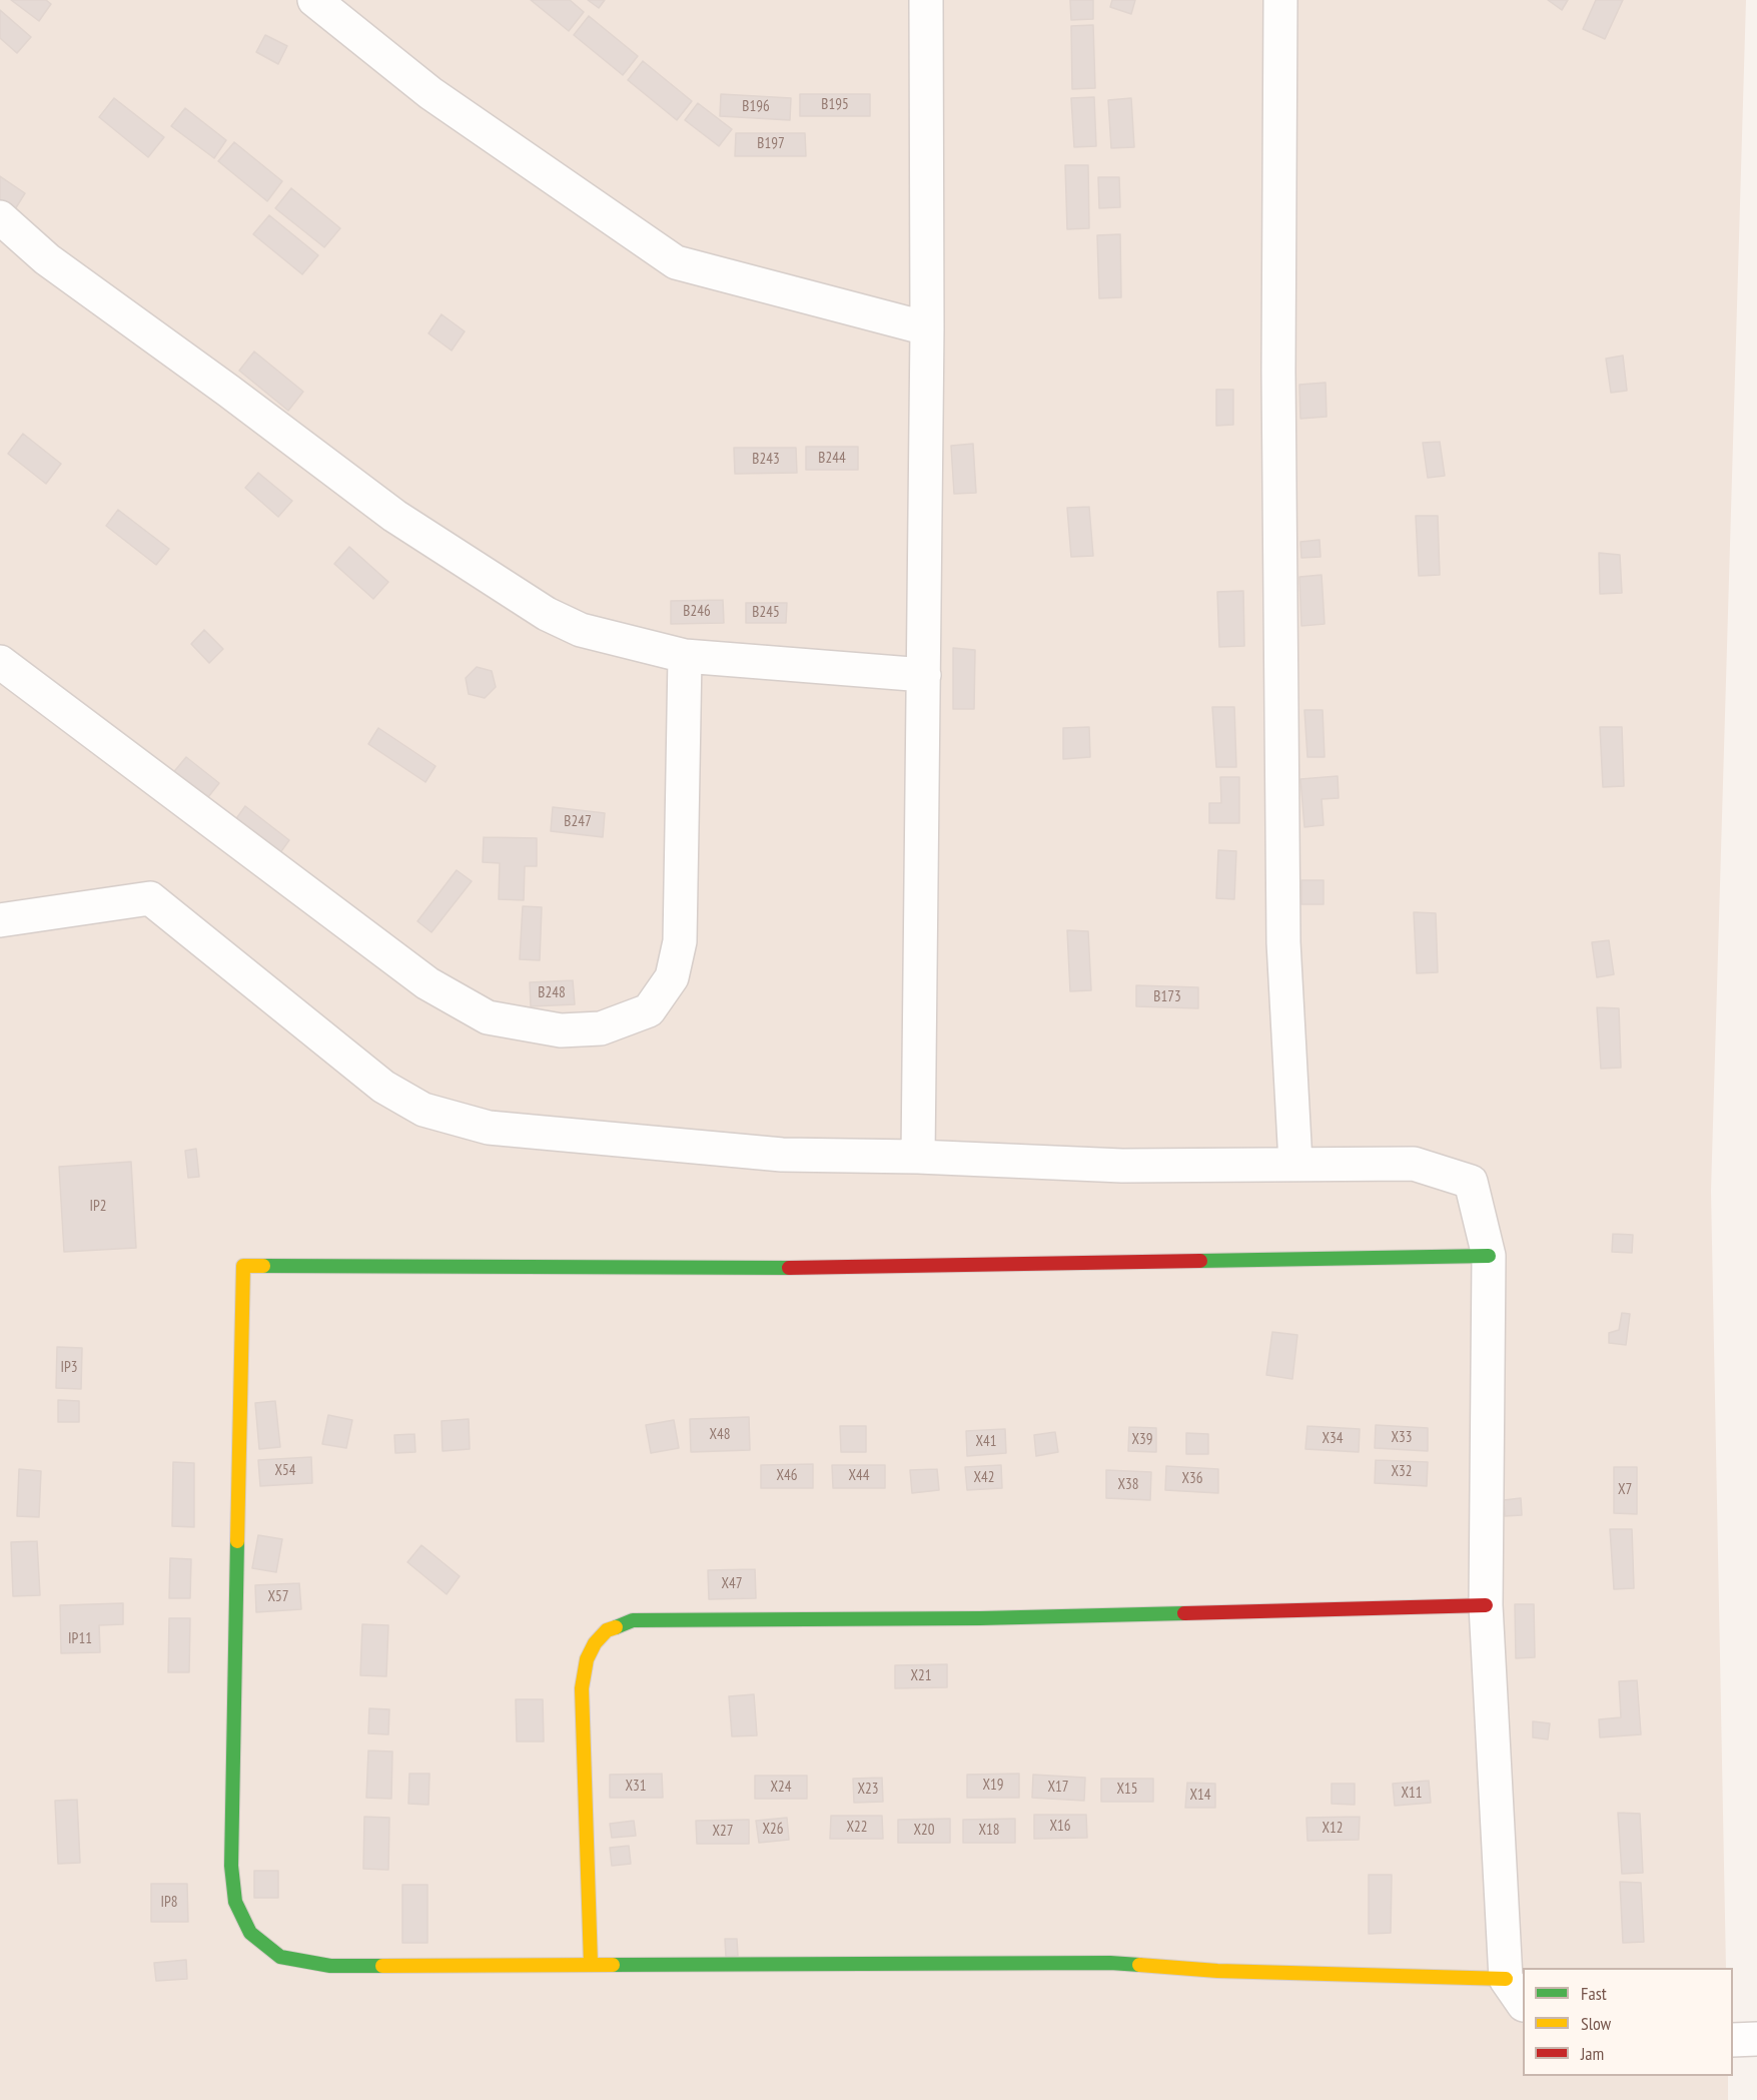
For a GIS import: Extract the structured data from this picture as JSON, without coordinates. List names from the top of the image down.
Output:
{
  "house_numbers": [
    "B195",
    "B196",
    "B197",
    "B244",
    "B243",
    "B246",
    "B245",
    "B247",
    "B248",
    "B173",
    "IP2",
    "IP3",
    "X48",
    "X33",
    "X34",
    "X39",
    "X41",
    "X54",
    "X32",
    "X46",
    "X44",
    "X42",
    "X36",
    "X38",
    "X7",
    "X47",
    "X57",
    "IP11",
    "X21",
    "X19",
    "X31",
    "X24",
    "X17",
    "X23",
    "X15",
    "X11",
    "X14",
    "X16",
    "X22",
    "X12",
    "X26",
    "X20",
    "X18",
    "X27",
    "IP8"
  ],
  "legend": ["Fast", "Slow", "Jam"]
}
